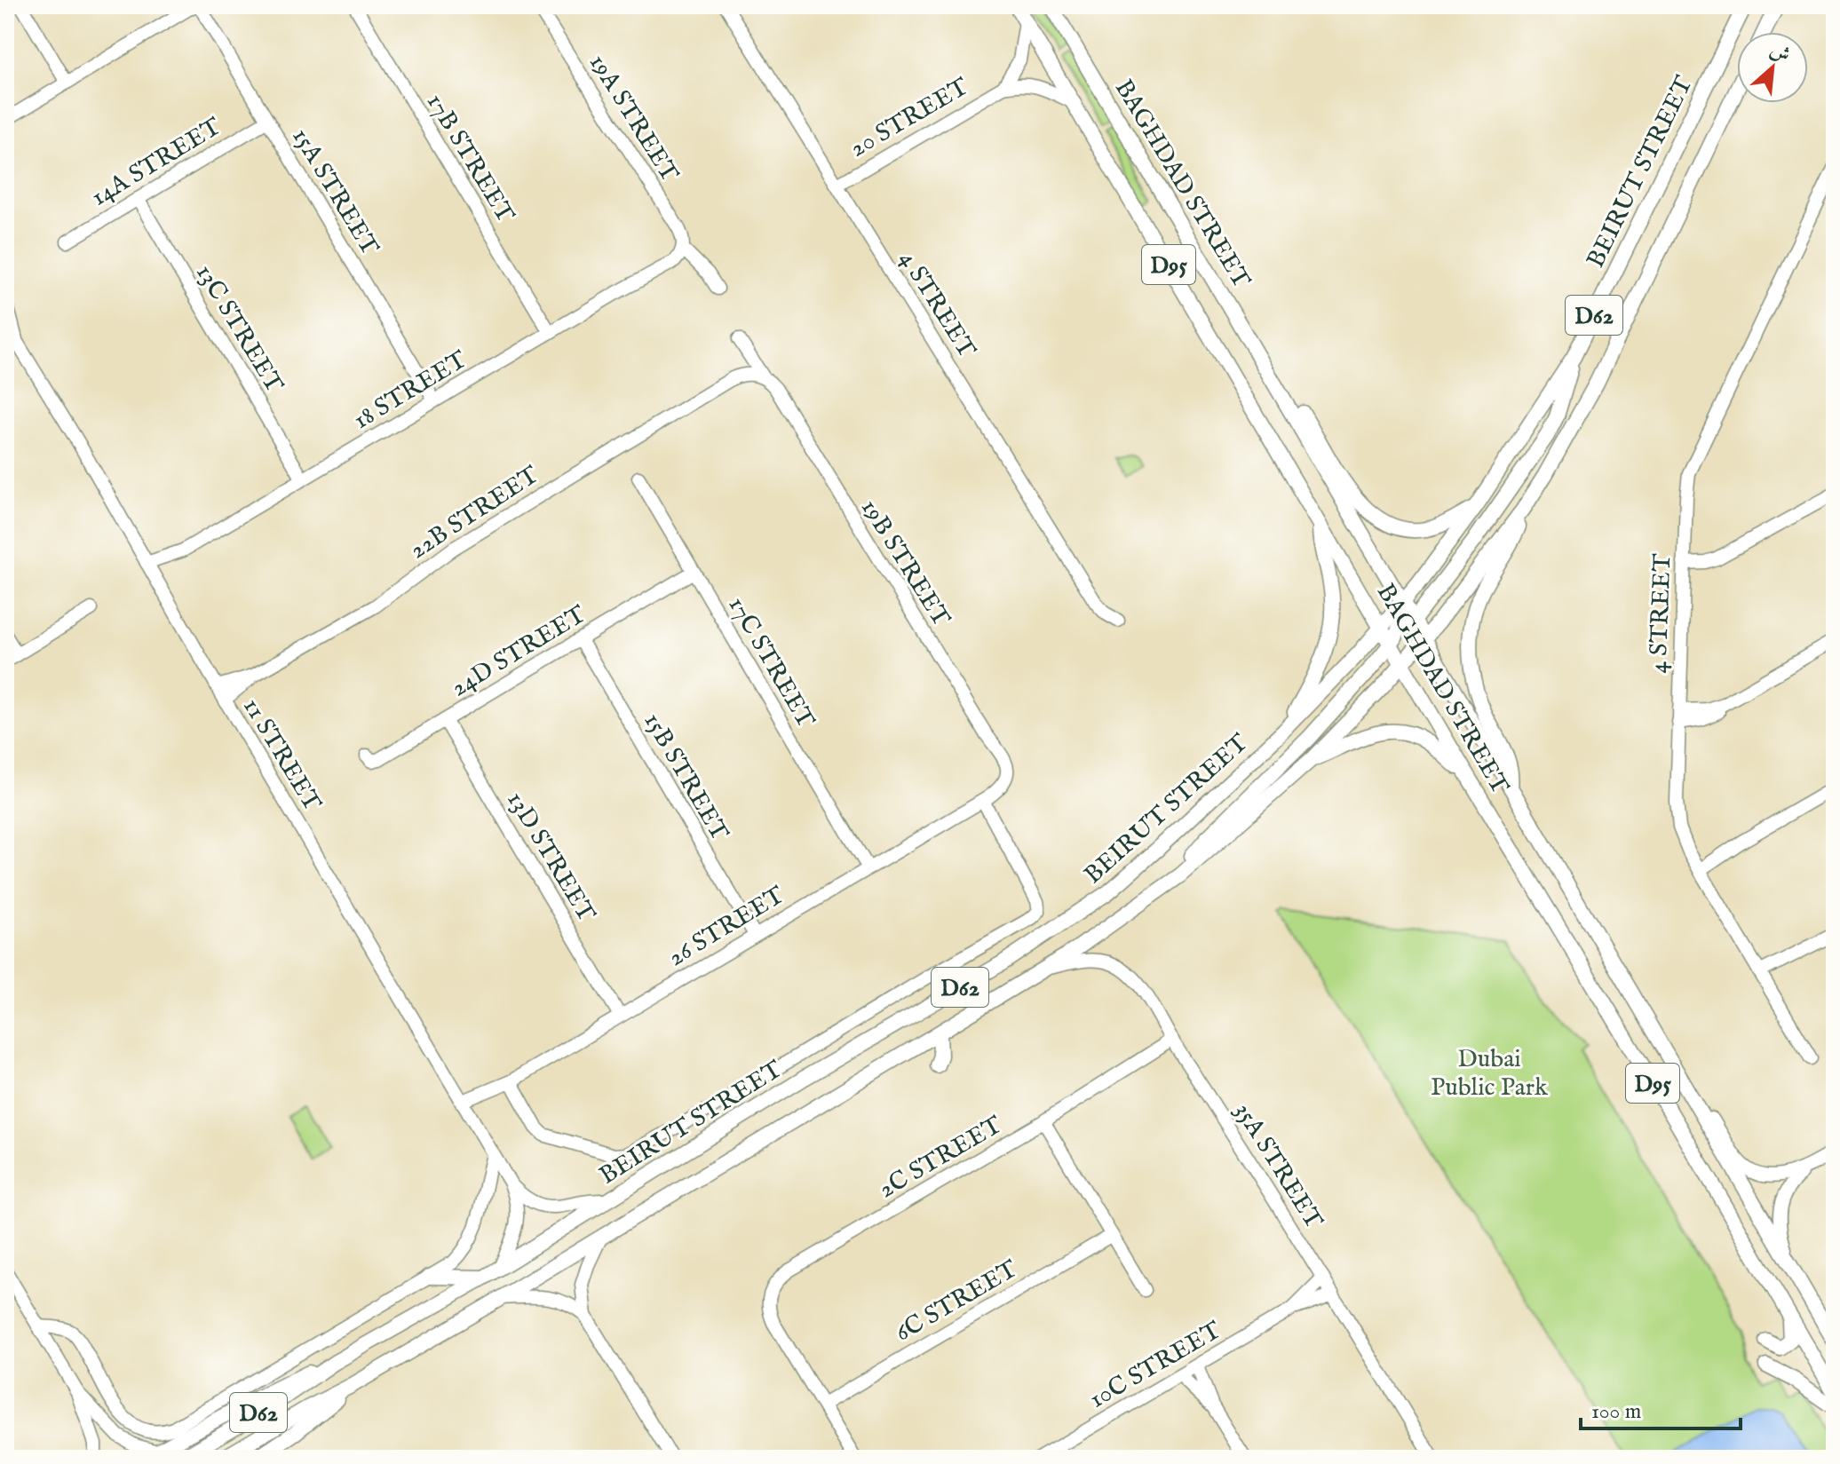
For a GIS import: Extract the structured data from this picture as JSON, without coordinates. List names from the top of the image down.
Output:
{
  "streets": {
    "main road": [
      "BEIRUT STREET",
      "BAGHDAD STREET",
      "D95",
      "D62"
    ],
    "street": [
      "20 STREET",
      "19A STREET",
      "17B STREET",
      "14A STREET",
      "15A STREET",
      "4 STREET",
      "13C STREET",
      "18 STREET",
      "22B STREET",
      "19B STREET",
      "24D STREET",
      "17C STREET",
      "11 STREET",
      "15B STREET",
      "13D STREET",
      "26 STREET",
      "2C STREET",
      "35A STREET",
      "6C STREET",
      "10C STREET"
    ]
  },
  "crossings": [
    ["20 STREET", "BAGHDAD STREET"],
    ["20 STREET", "4 STREET"],
    ["17B STREET", "18 STREET"],
    ["14A STREET", "15A STREET"],
    ["14A STREET", "13C STREET"],
    ["BEIRUT STREET", "BAGHDAD STREET"],
    ["BEIRUT STREET", "11 STREET"],
    ["BEIRUT STREET", "35A STREET"],
    ["15A STREET", "18 STREET"],
    ["13C STREET", "18 STREET"],
    ["18 STREET", "11 STREET"],
    ["22B STREET", "19B STREET"],
    ["22B STREET", "11 STREET"],
    ["19B STREET", "26 STREET"],
    ["24D STREET", "17C STREET"],
    ["24D STREET", "15B STREET"],
    ["24D STREET", "13D STREET"],
    ["17C STREET", "26 STREET"],
    ["11 STREET", "26 STREET"],
    ["15B STREET", "26 STREET"],
    ["13D STREET", "26 STREET"],
    ["2C STREET", "35A STREET"],
    ["2C STREET", "6C STREET"],
    ["35A STREET", "10C STREET"]
  ],
  "parks": ["Dubai Public Park"],
  "scale_bar": "100 m",
  "north": "top right"
}
